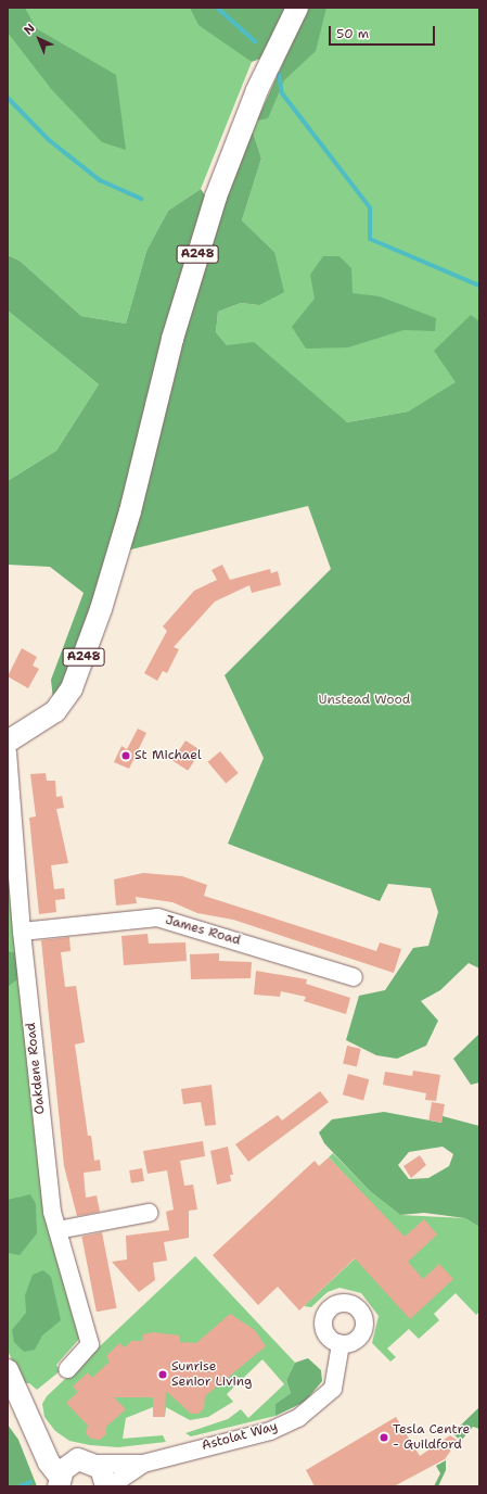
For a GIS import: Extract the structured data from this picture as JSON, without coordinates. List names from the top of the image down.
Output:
{
  "streets": {
    "main road": ["A248"],
    "street": ["James Road", "Oakdene Road", "Astolat Way"]
  },
  "crossings": [
    ["James Road", "Oakdene Road"]
  ],
  "parks": ["Unstead Wood"],
  "places": ["St Michael", "Sunrise Senior Living", "Tesla Centre - Guildford"],
  "scale_bar": "50 m",
  "north": "top left"
}
